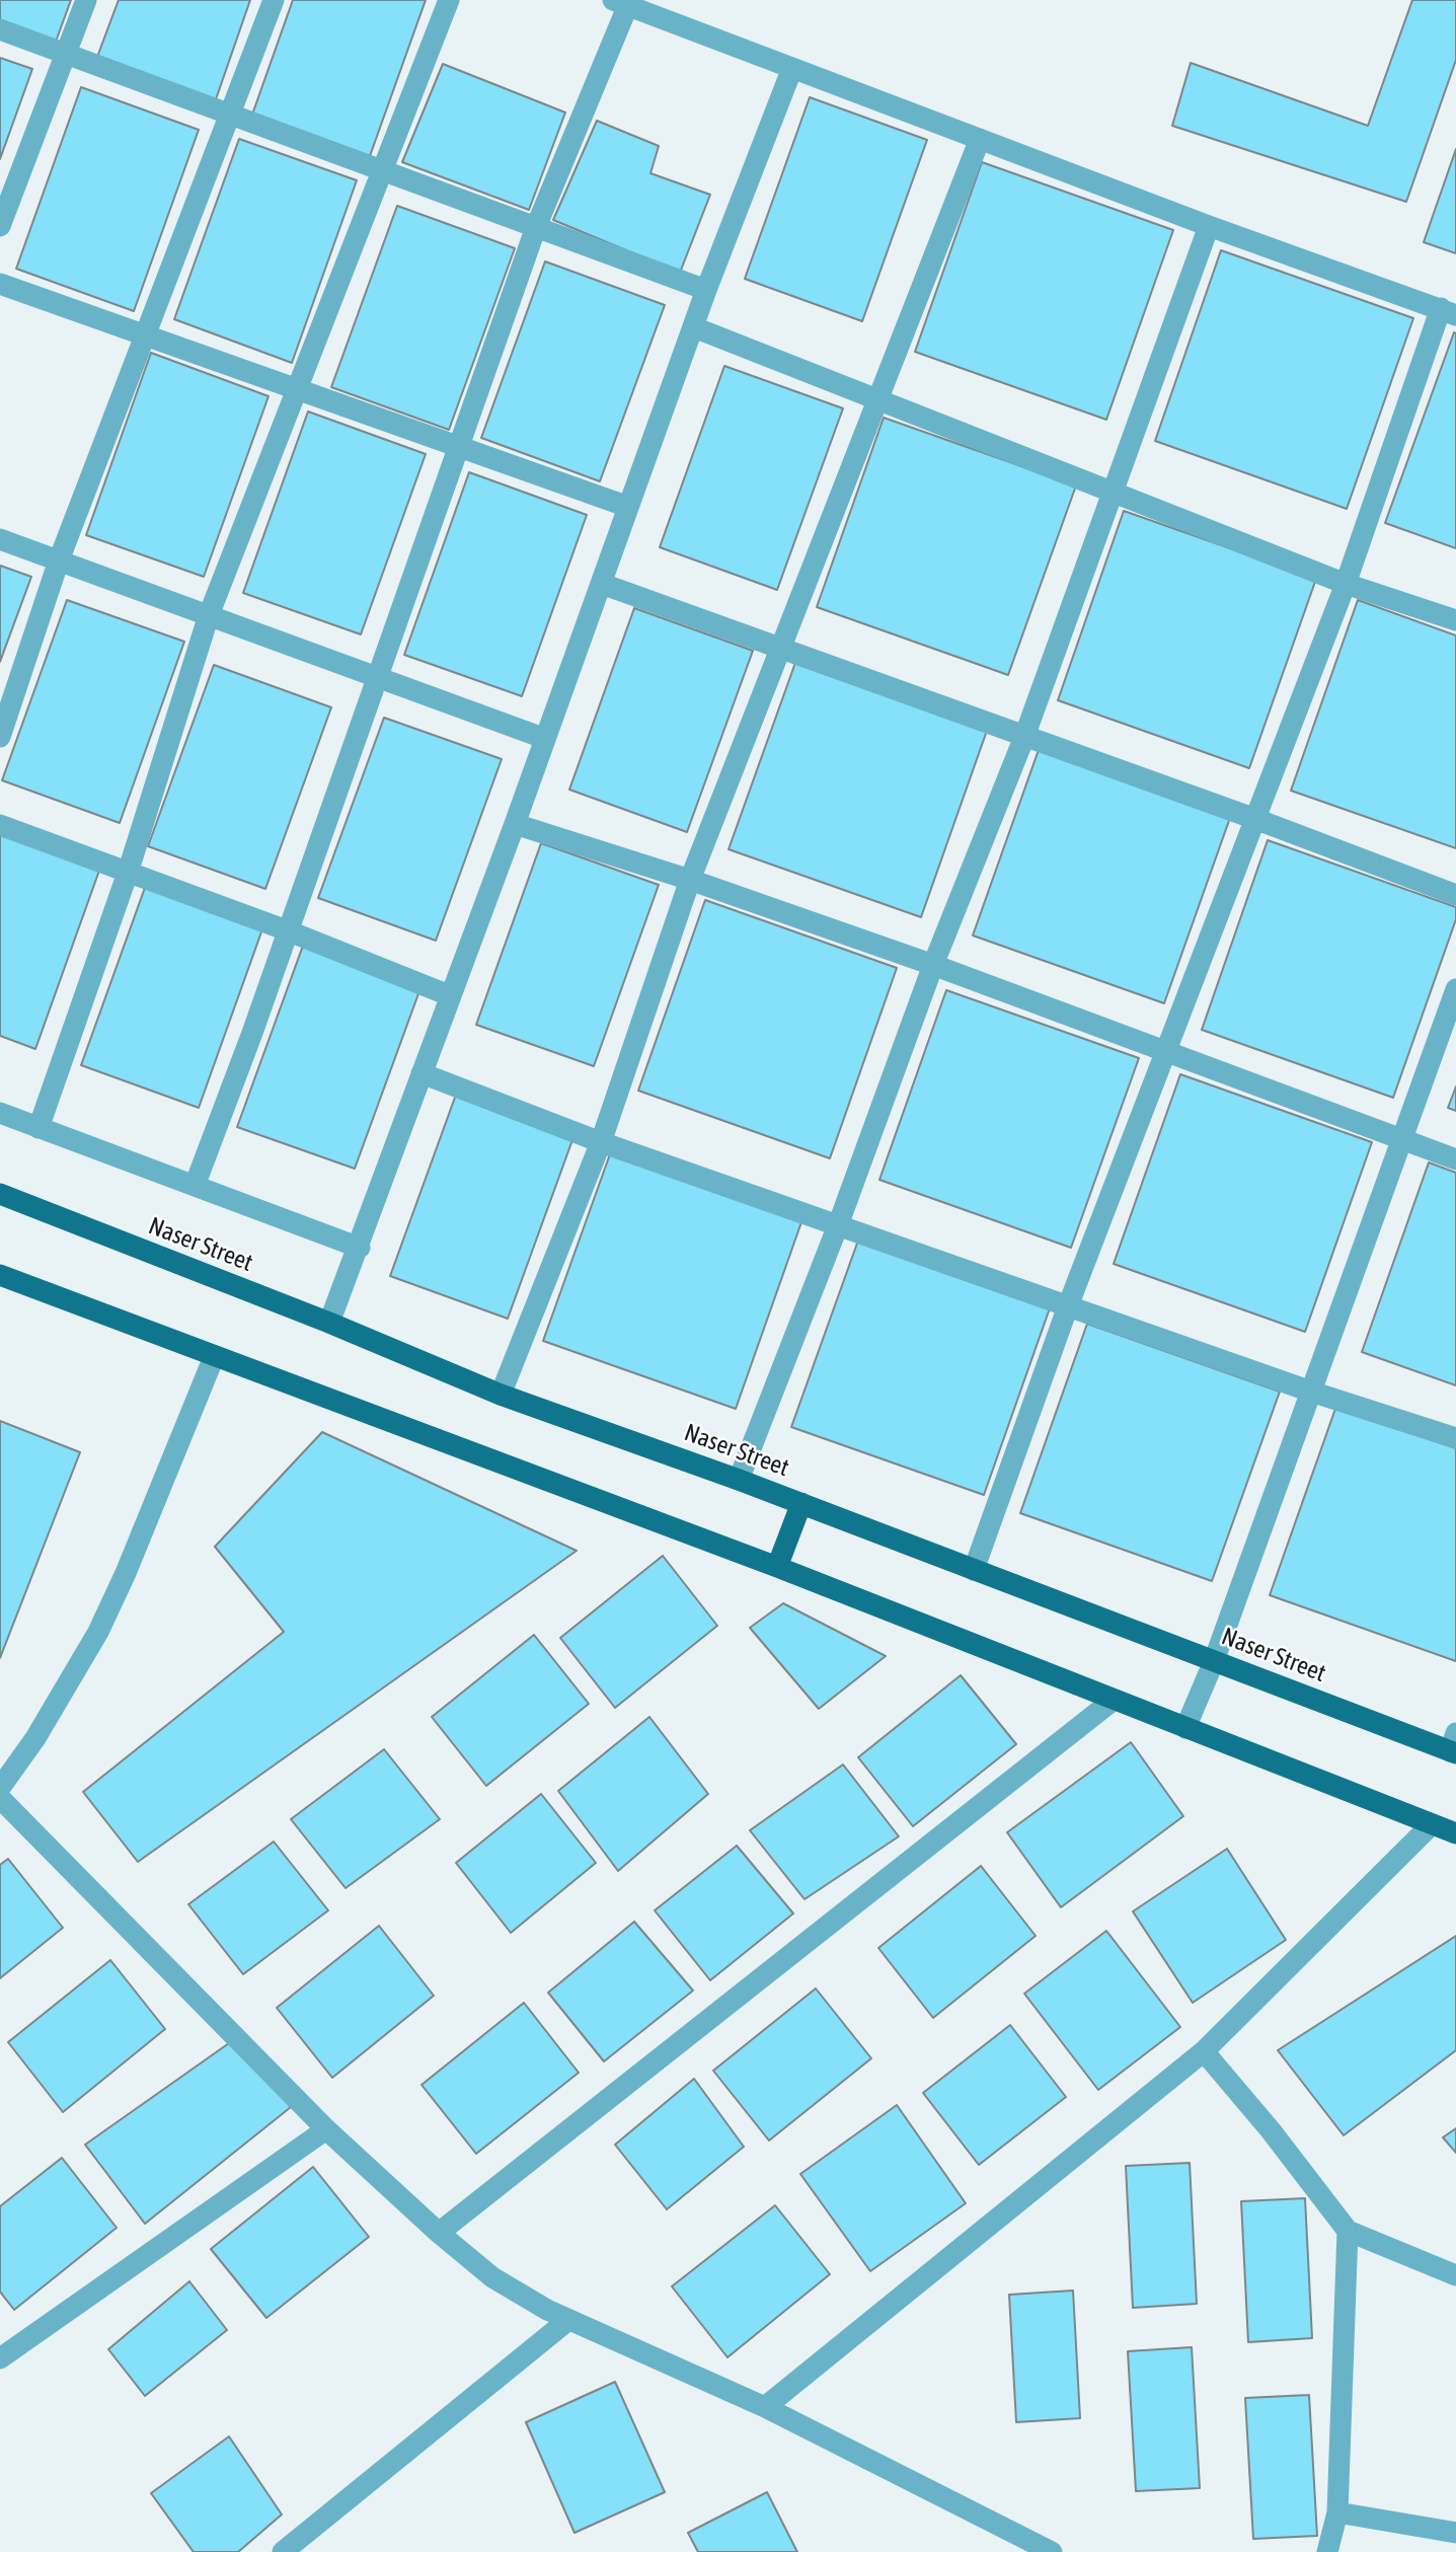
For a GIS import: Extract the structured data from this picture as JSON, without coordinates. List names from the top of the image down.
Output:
{
  "streets": {
    "main road": ["Naser Street"]
  }
}
